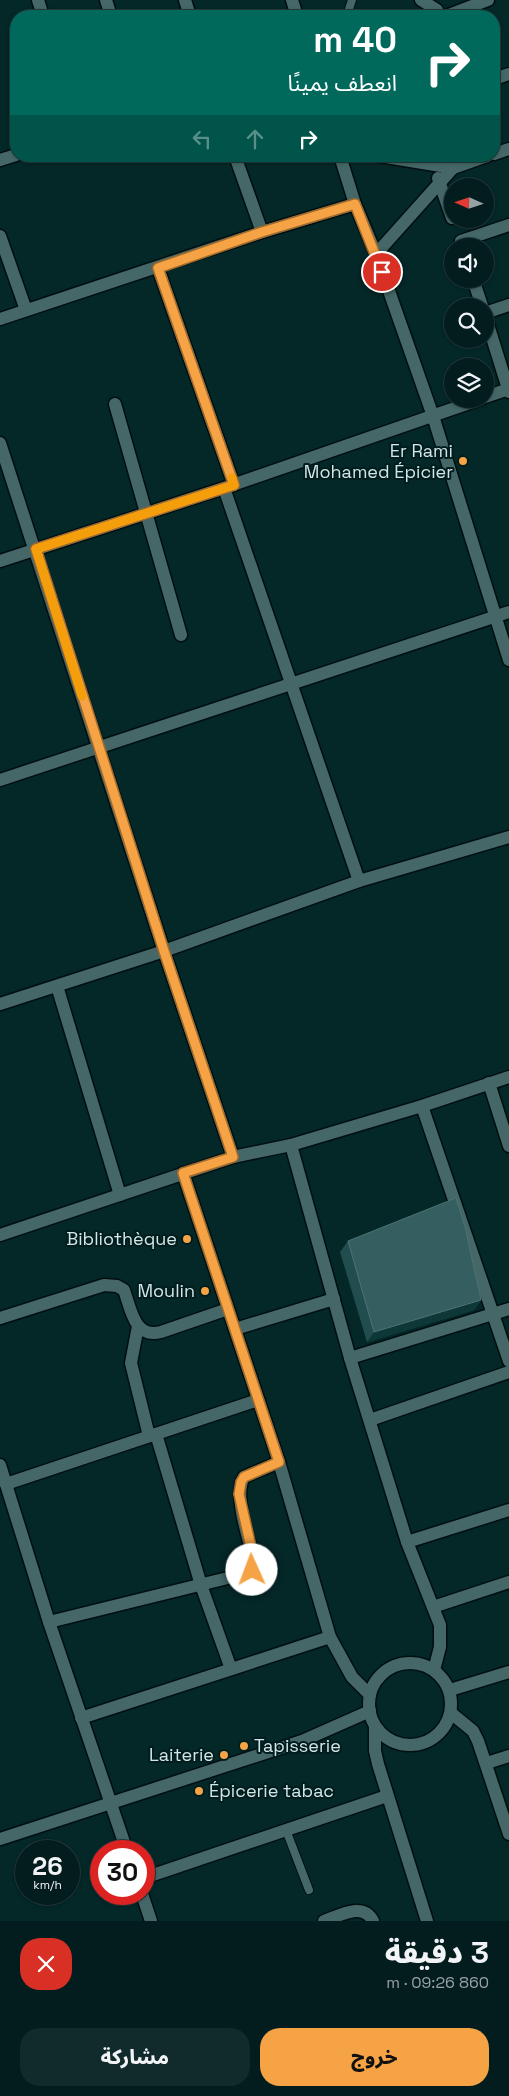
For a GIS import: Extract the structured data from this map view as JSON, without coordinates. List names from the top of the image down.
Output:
{
  "places": [
    "Er Rami Mohamed Épicier",
    "Bibliothèque",
    "Moulin",
    "Tapisserie",
    "Laiterie",
    "Épicerie tabac"
  ],
  "north": "left",
  "page": {
    "turn": ["40 m", "انعطف يمينًا"],
    "speed": "26 km/h",
    "limit": "30",
    "heading": ["3 دقيقة", "860 m · 09:26"],
    "buttons": ["خروج", "مشاركة"]
  }
}
